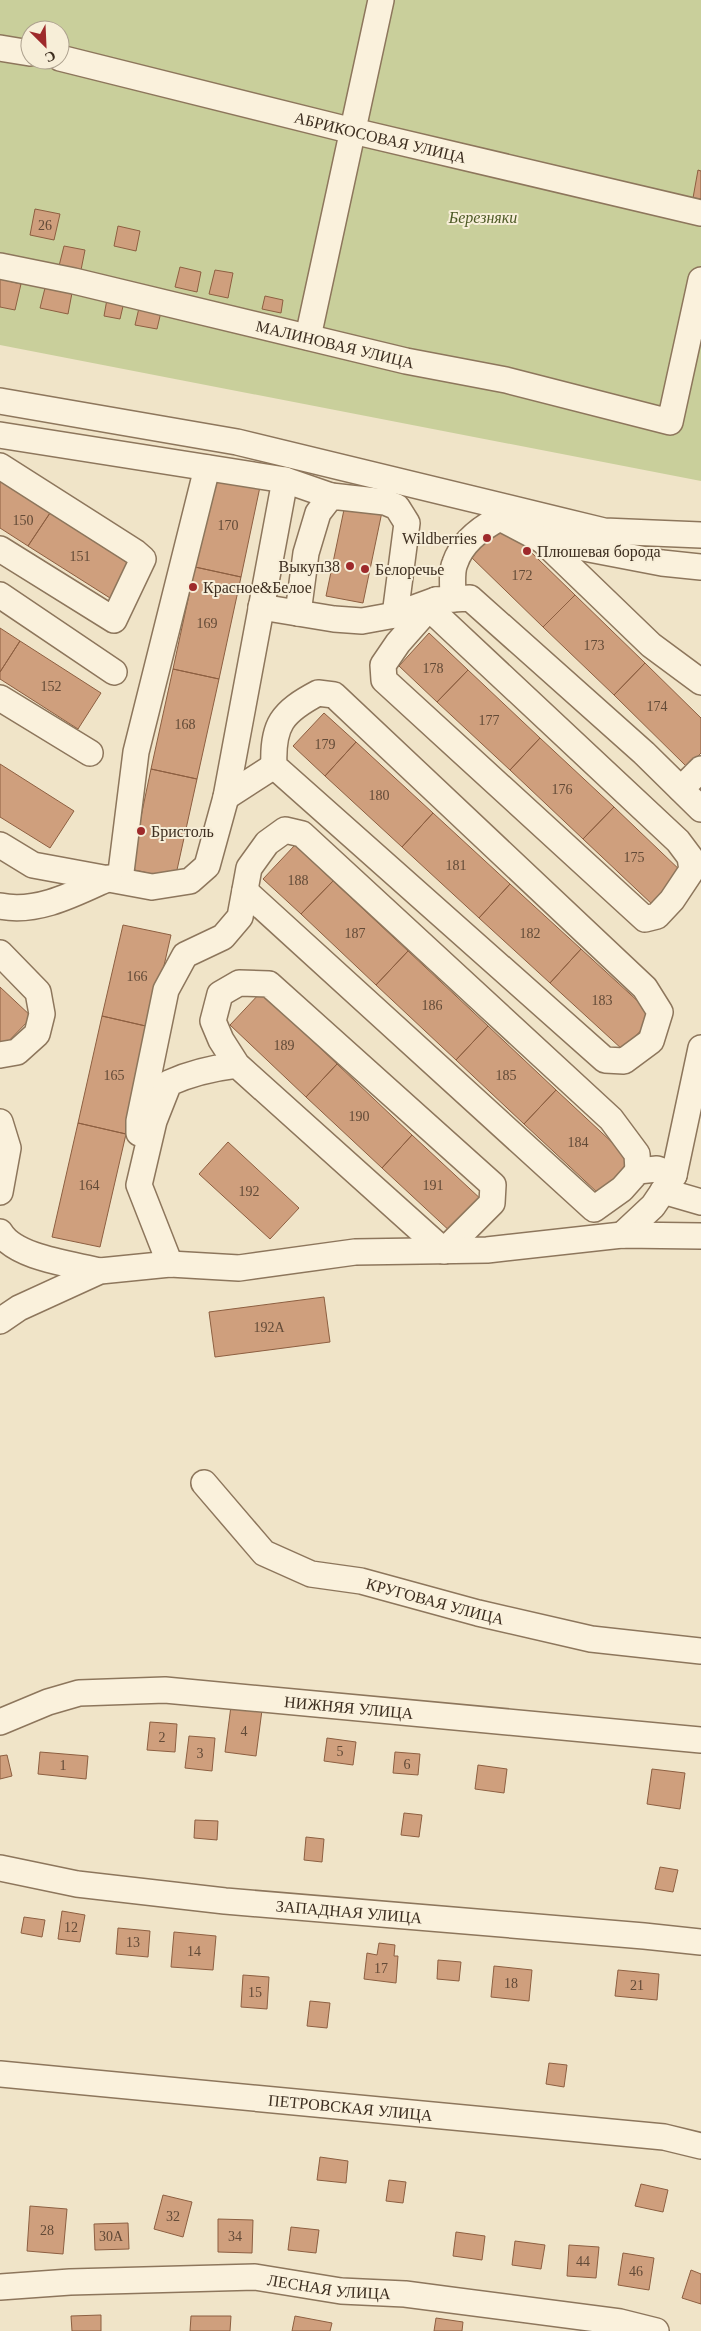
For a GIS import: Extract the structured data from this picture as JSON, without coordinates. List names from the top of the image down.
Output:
{
  "streets": {
    "street": [
      "АБРИКОСОВАЯ УЛИЦА",
      "МАЛИНОВАЯ УЛИЦА",
      "КРУГОВАЯ УЛИЦА",
      "НИЖНЯЯ УЛИЦА",
      "ЗАПАДНАЯ УЛИЦА",
      "ПЕТРОВСКАЯ УЛИЦА",
      "ЛЕСНАЯ УЛИЦА"
    ]
  },
  "parks": ["Березняки"],
  "places": [
    "Wildberries",
    "Плюшевая борода",
    "Выкуп38",
    "Белоречье",
    "Красное&Белое",
    "Бристоль"
  ],
  "house_numbers": [
    "26",
    "150",
    "170",
    "151",
    "172",
    "169",
    "173",
    "178",
    "152",
    "174",
    "177",
    "168",
    "179",
    "176",
    "180",
    "175",
    "181",
    "188",
    "187",
    "182",
    "166",
    "183",
    "186",
    "189",
    "165",
    "185",
    "190",
    "184",
    "164",
    "191",
    "192",
    "192А",
    "4",
    "2",
    "5",
    "3",
    "6",
    "1",
    "12",
    "13",
    "14",
    "17",
    "18",
    "21",
    "15",
    "32",
    "28",
    "30А",
    "34",
    "44",
    "46"
  ],
  "north": "bottom right"
}
